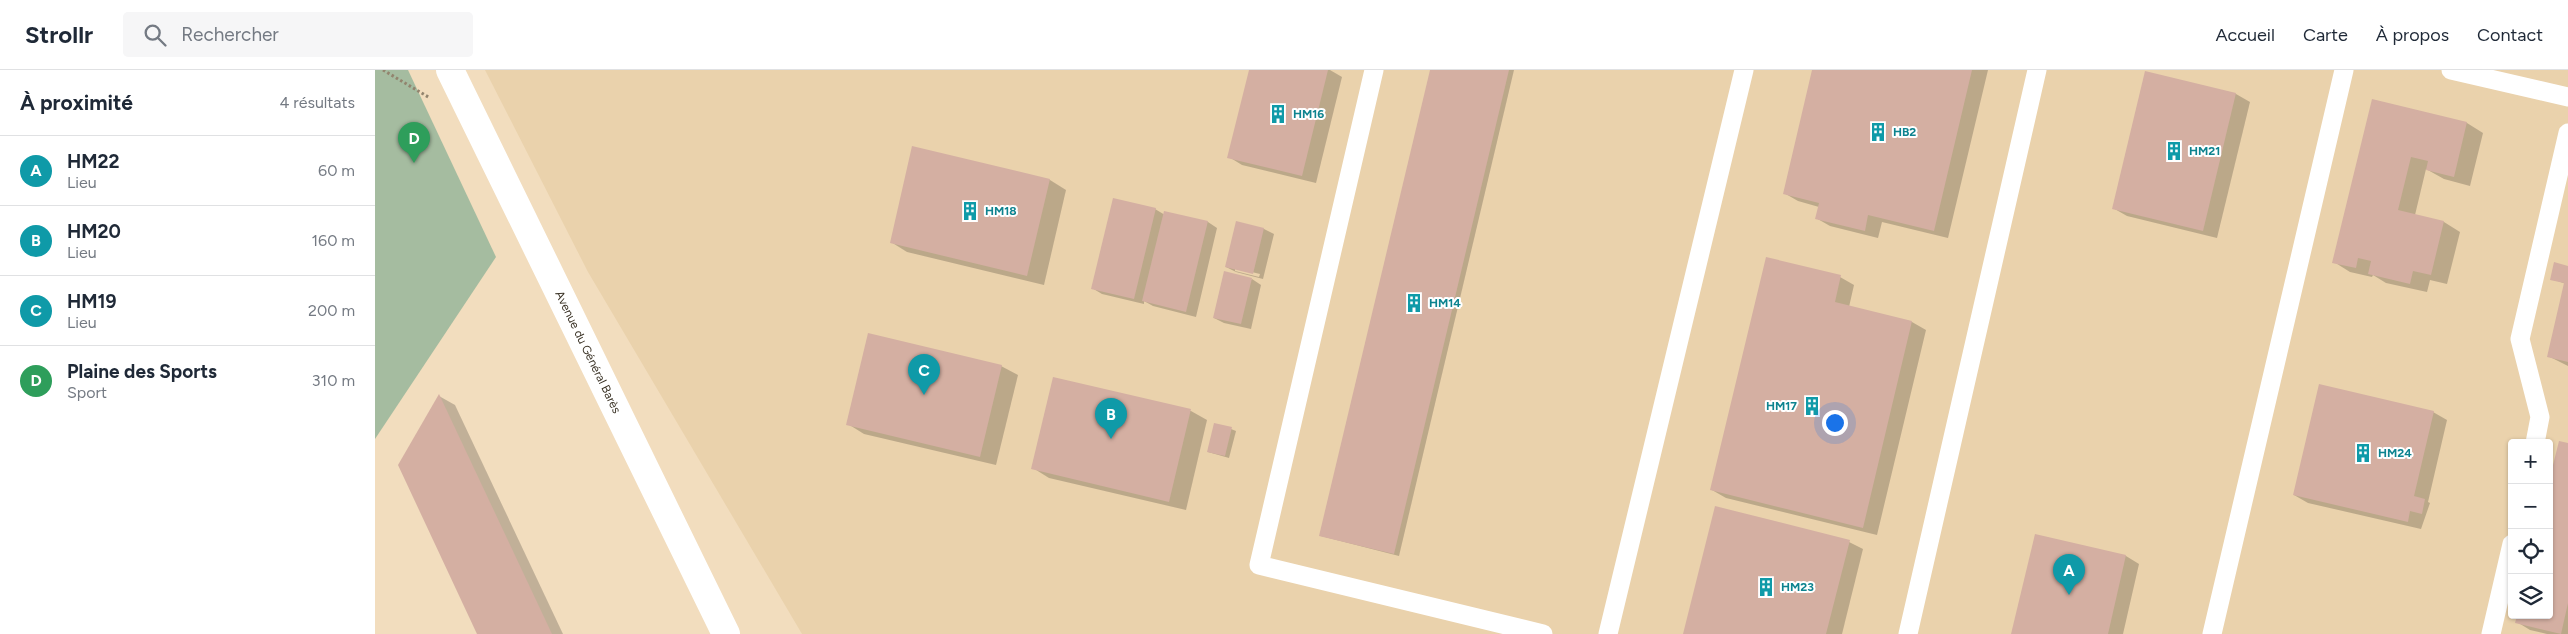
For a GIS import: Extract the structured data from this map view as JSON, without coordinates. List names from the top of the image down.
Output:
{
  "streets": {
    "main road": ["Avenue du Général Barès"]
  },
  "places": {
    "building": [
      "HM16",
      "HB2",
      "HM21",
      "HM18",
      "HM14",
      "HM17",
      "HM24",
      "HM23"
    ]
  },
  "page": {
    "header": "Strollr",
    "search": "Rechercher",
    "nav": [
      "Accueil",
      "Carte",
      "À propos",
      "Contact"
    ],
    "heading": ["À proximité", "4 résultats"],
    "pins": [
      "D",
      "C",
      "B",
      "A"
    ],
    "list": [
      {
        "mark": "A",
        "name": "HM22",
        "note": "Lieu",
        "value": "60 m"
      },
      {
        "mark": "B",
        "name": "HM20",
        "note": "Lieu",
        "value": "160 m"
      },
      {
        "mark": "C",
        "name": "HM19",
        "note": "Lieu",
        "value": "200 m"
      },
      {
        "mark": "D",
        "name": "Plaine des Sports",
        "note": "Sport",
        "value": "310 m"
      }
    ],
    "map_buttons": ["+", "−"]
  }
}
